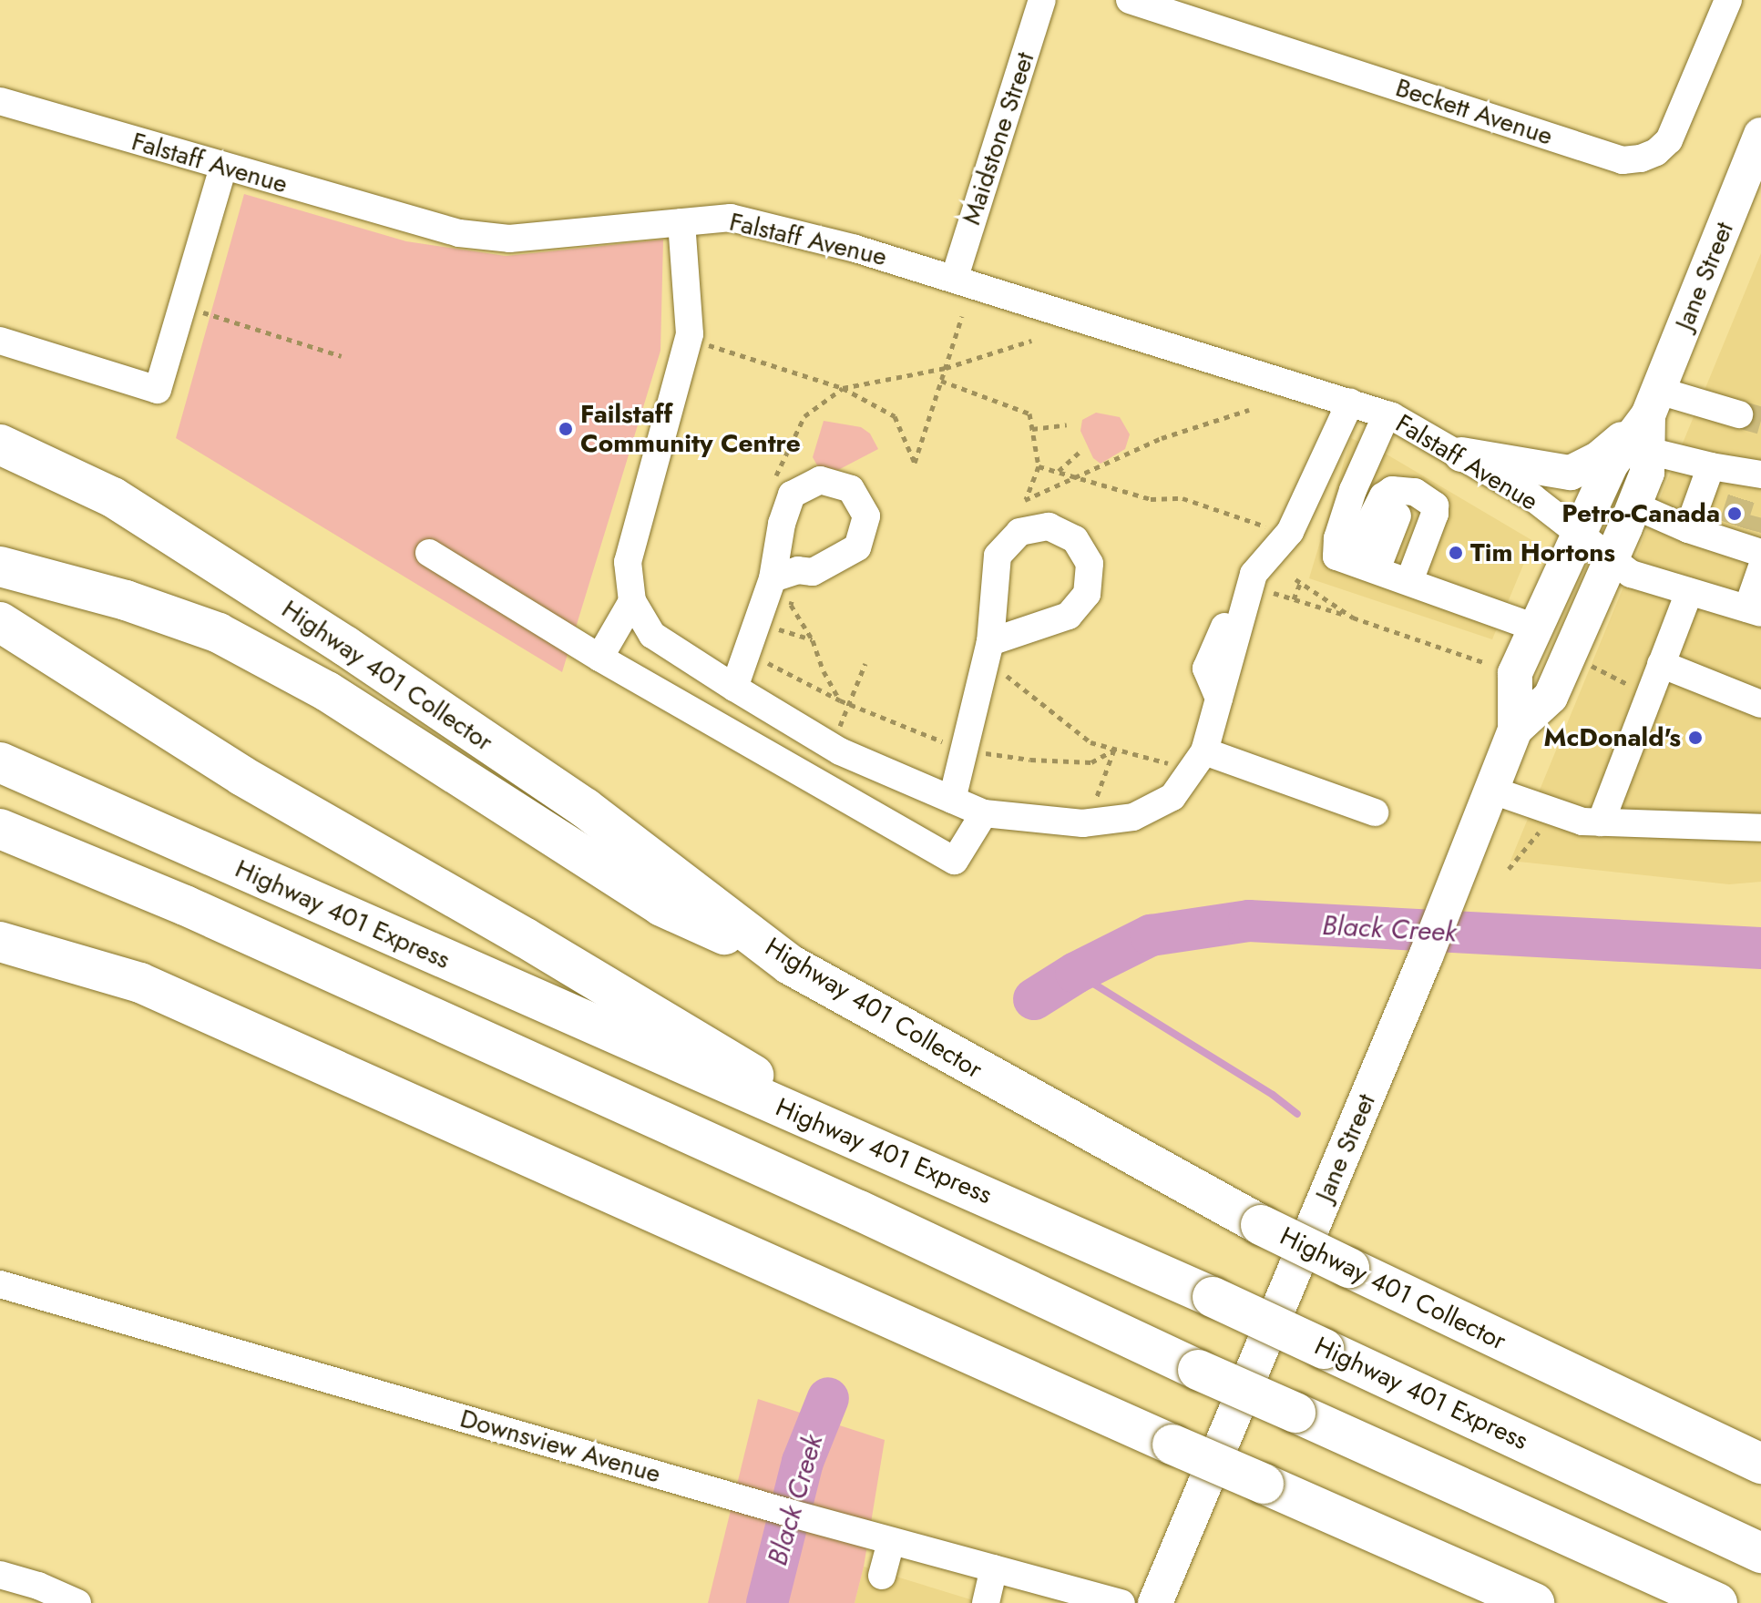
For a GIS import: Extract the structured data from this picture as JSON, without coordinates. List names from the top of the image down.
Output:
{
  "streets": {
    "highway": ["Highway 401 Collector", "Highway 401 Express"],
    "main road": ["Jane Street"],
    "street": [
      "Beckett Avenue",
      "Maidstone Street",
      "Falstaff Avenue",
      "Downsview Avenue"
    ]
  },
  "crossings": [
    ["Maidstone Street", "Falstaff Avenue"],
    ["Falstaff Avenue", "Jane Street"]
  ],
  "water": ["Black Creek"],
  "places": [
    "Failstaff Community Centre",
    "Petro-Canada",
    "Tim Hortons",
    "McDonald's"
  ]
}
